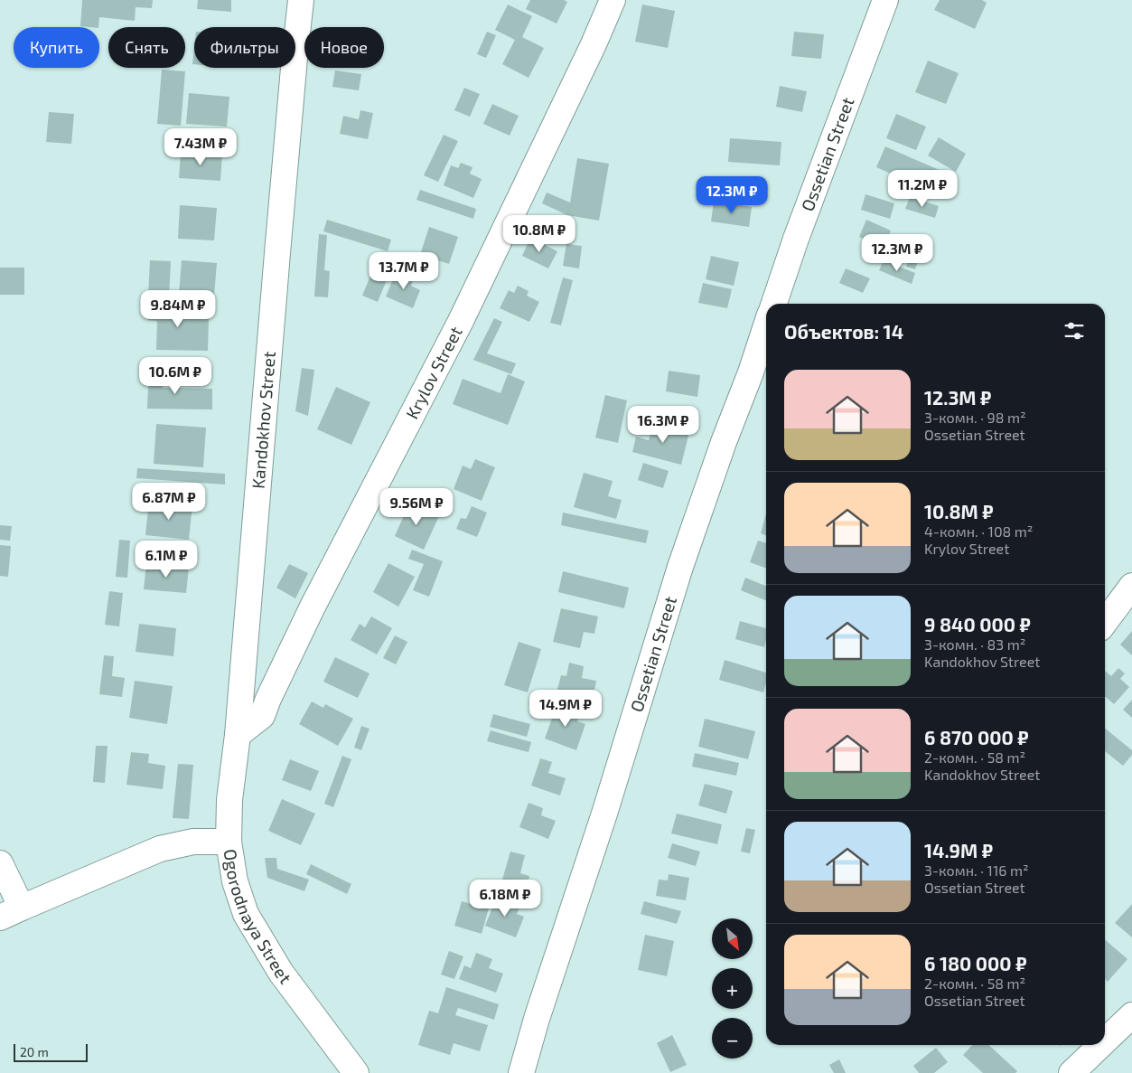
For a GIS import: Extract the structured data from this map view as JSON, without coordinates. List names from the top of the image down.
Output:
{
  "streets": {
    "street": [
      "Ossetian Street",
      "Krylov Street",
      "Kandokhov Street",
      "Ogorodnaya Street"
    ]
  },
  "crossings": [
    ["Krylov Street", "Kandokhov Street"],
    ["Kandokhov Street", "Ogorodnaya Street"]
  ],
  "scale_bar": "20 m",
  "north": "bottom right",
  "page": {
    "chip": [
      "Купить",
      "Снять",
      "Фильтры",
      "Новое"
    ],
    "price": [
      "7.43M ₽",
      "11.2M ₽",
      "12.3M ₽",
      "10.8M ₽",
      "12.3M ₽",
      "13.7M ₽",
      "9.84M ₽",
      "10.6M ₽",
      "16.3M ₽",
      "6.87M ₽",
      "9.56M ₽",
      "6.1M ₽",
      "14.9M ₽",
      "6.18M ₽"
    ],
    "heading": "Объектов: 14",
    "list": [
      {
        "name": "12.3M ₽",
        "note": "3-комн. · 98 m² · Ossetian Street"
      },
      {
        "name": "10.8M ₽",
        "note": "4-комн. · 108 m² · Krylov Street"
      },
      {
        "name": "9 840 000 ₽",
        "note": "3-комн. · 83 m² · Kandokhov Street"
      },
      {
        "name": "6 870 000 ₽",
        "note": "2-комн. · 58 m² · Kandokhov Street"
      },
      {
        "name": "14.9M ₽",
        "note": "3-комн. · 116 m² · Ossetian Street"
      },
      {
        "name": "6 180 000 ₽",
        "note": "2-комн. · 58 m² · Ossetian Street"
      }
    ],
    "map_buttons": ["+", "−"],
    "scale": "20 m"
  }
}
